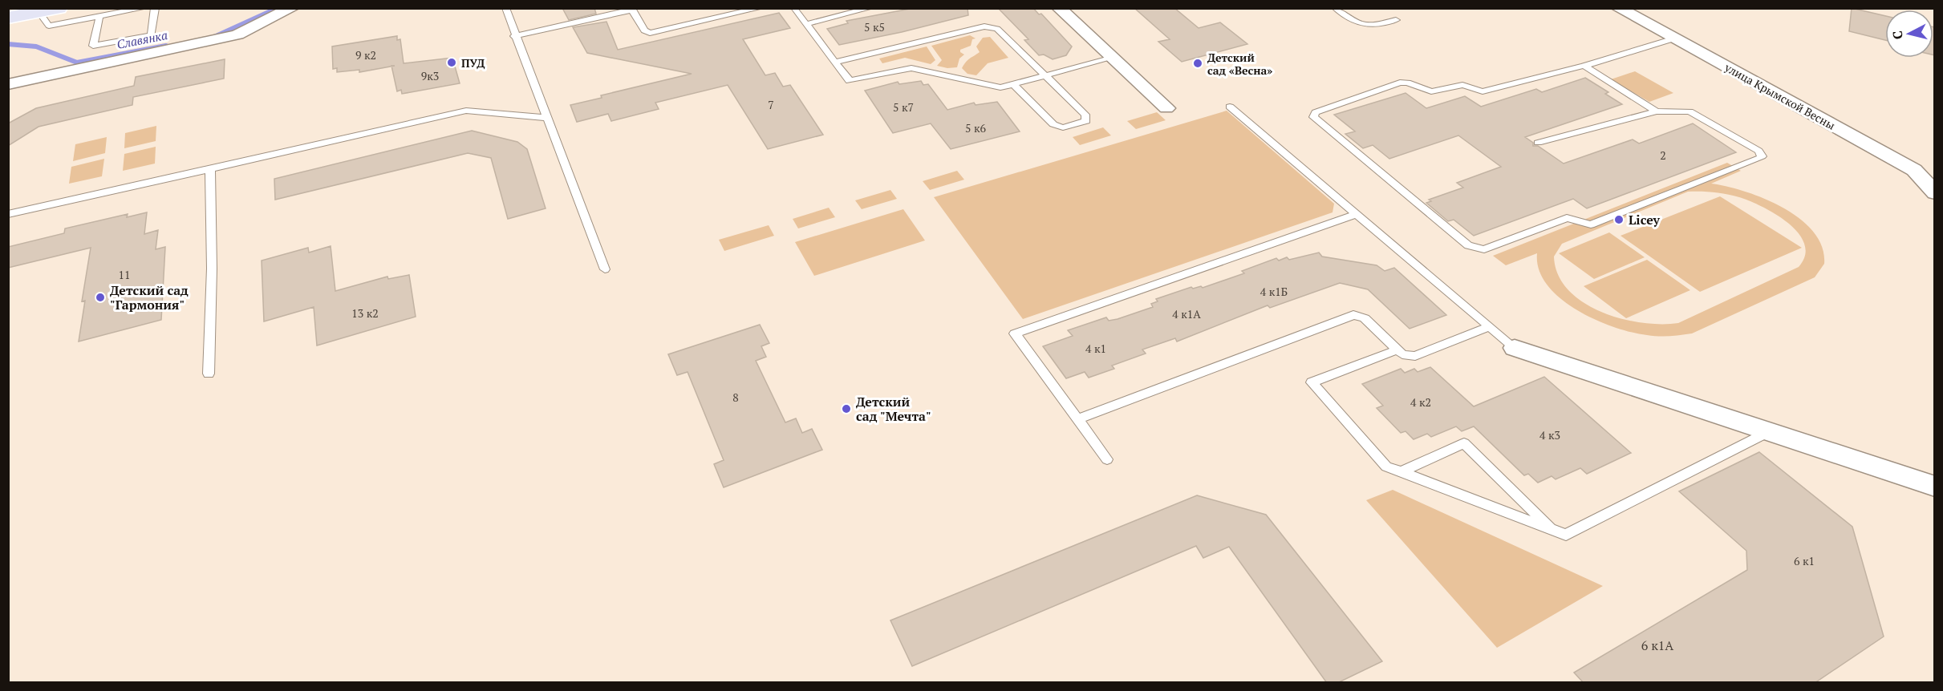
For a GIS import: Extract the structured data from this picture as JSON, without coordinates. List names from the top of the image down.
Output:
{
  "streets": {
    "street": ["улица Крымской Весны"]
  },
  "water": ["Славянка"],
  "places": [
    "ПУД",
    "Детский сад «Весна»",
    "Licey",
    "Детский сад \"Гармония\"",
    "Детский сад \"Мечта\""
  ],
  "house_numbers": [
    "5 к5",
    "9 к2",
    "9к3",
    "7",
    "5 к7",
    "5 к6",
    "2",
    "11",
    "4 к1Б",
    "13 к2",
    "4 к1А",
    "4 к1",
    "8",
    "4 к2",
    "4 к3",
    "6 к1",
    "6 к1А"
  ],
  "north": "left"
}
